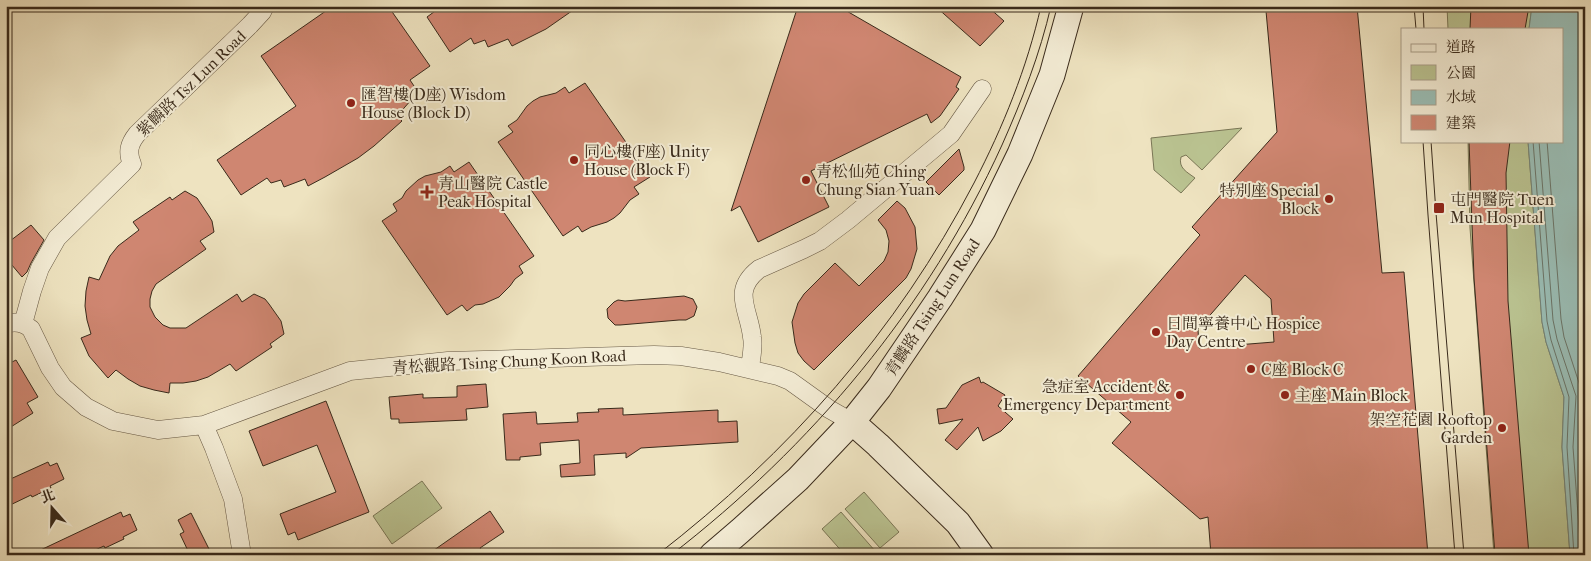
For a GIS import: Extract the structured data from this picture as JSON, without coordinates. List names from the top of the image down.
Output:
{
  "streets": {
    "street": ["紫麟路 Tsz Lun Road", "青麟路 Tsing Lun Road", "青松觀路 Tsing Chung Koon Road"]
  },
  "crossings": [
    ["紫麟路 Tsz Lun Road", "青松觀路 Tsing Chung Koon Road"],
    ["青麟路 Tsing Lun Road", "青松觀路 Tsing Chung Koon Road"]
  ],
  "places": {
    "other": [
      "匯智樓(D座) Wisdom House (Block D)",
      "同心樓(F座) Unity House (Block F)",
      "青松仙苑 Ching Chung Sian Yuan",
      "特別座 Special Block",
      "日間寧養中心 Hospice Day Centre",
      "C座 Block C",
      "急症室 Accident & Emergency Department",
      "主座 Main Block",
      "架空花園 Rooftop Garden"
    ],
    "health": ["青山醫院 Castle Peak Hospital"],
    "transit": ["屯門醫院 Tuen Mun Hospital"]
  },
  "legend": [
    "道路",
    "公園",
    "水域",
    "建築"
  ],
  "north": "top"
}
